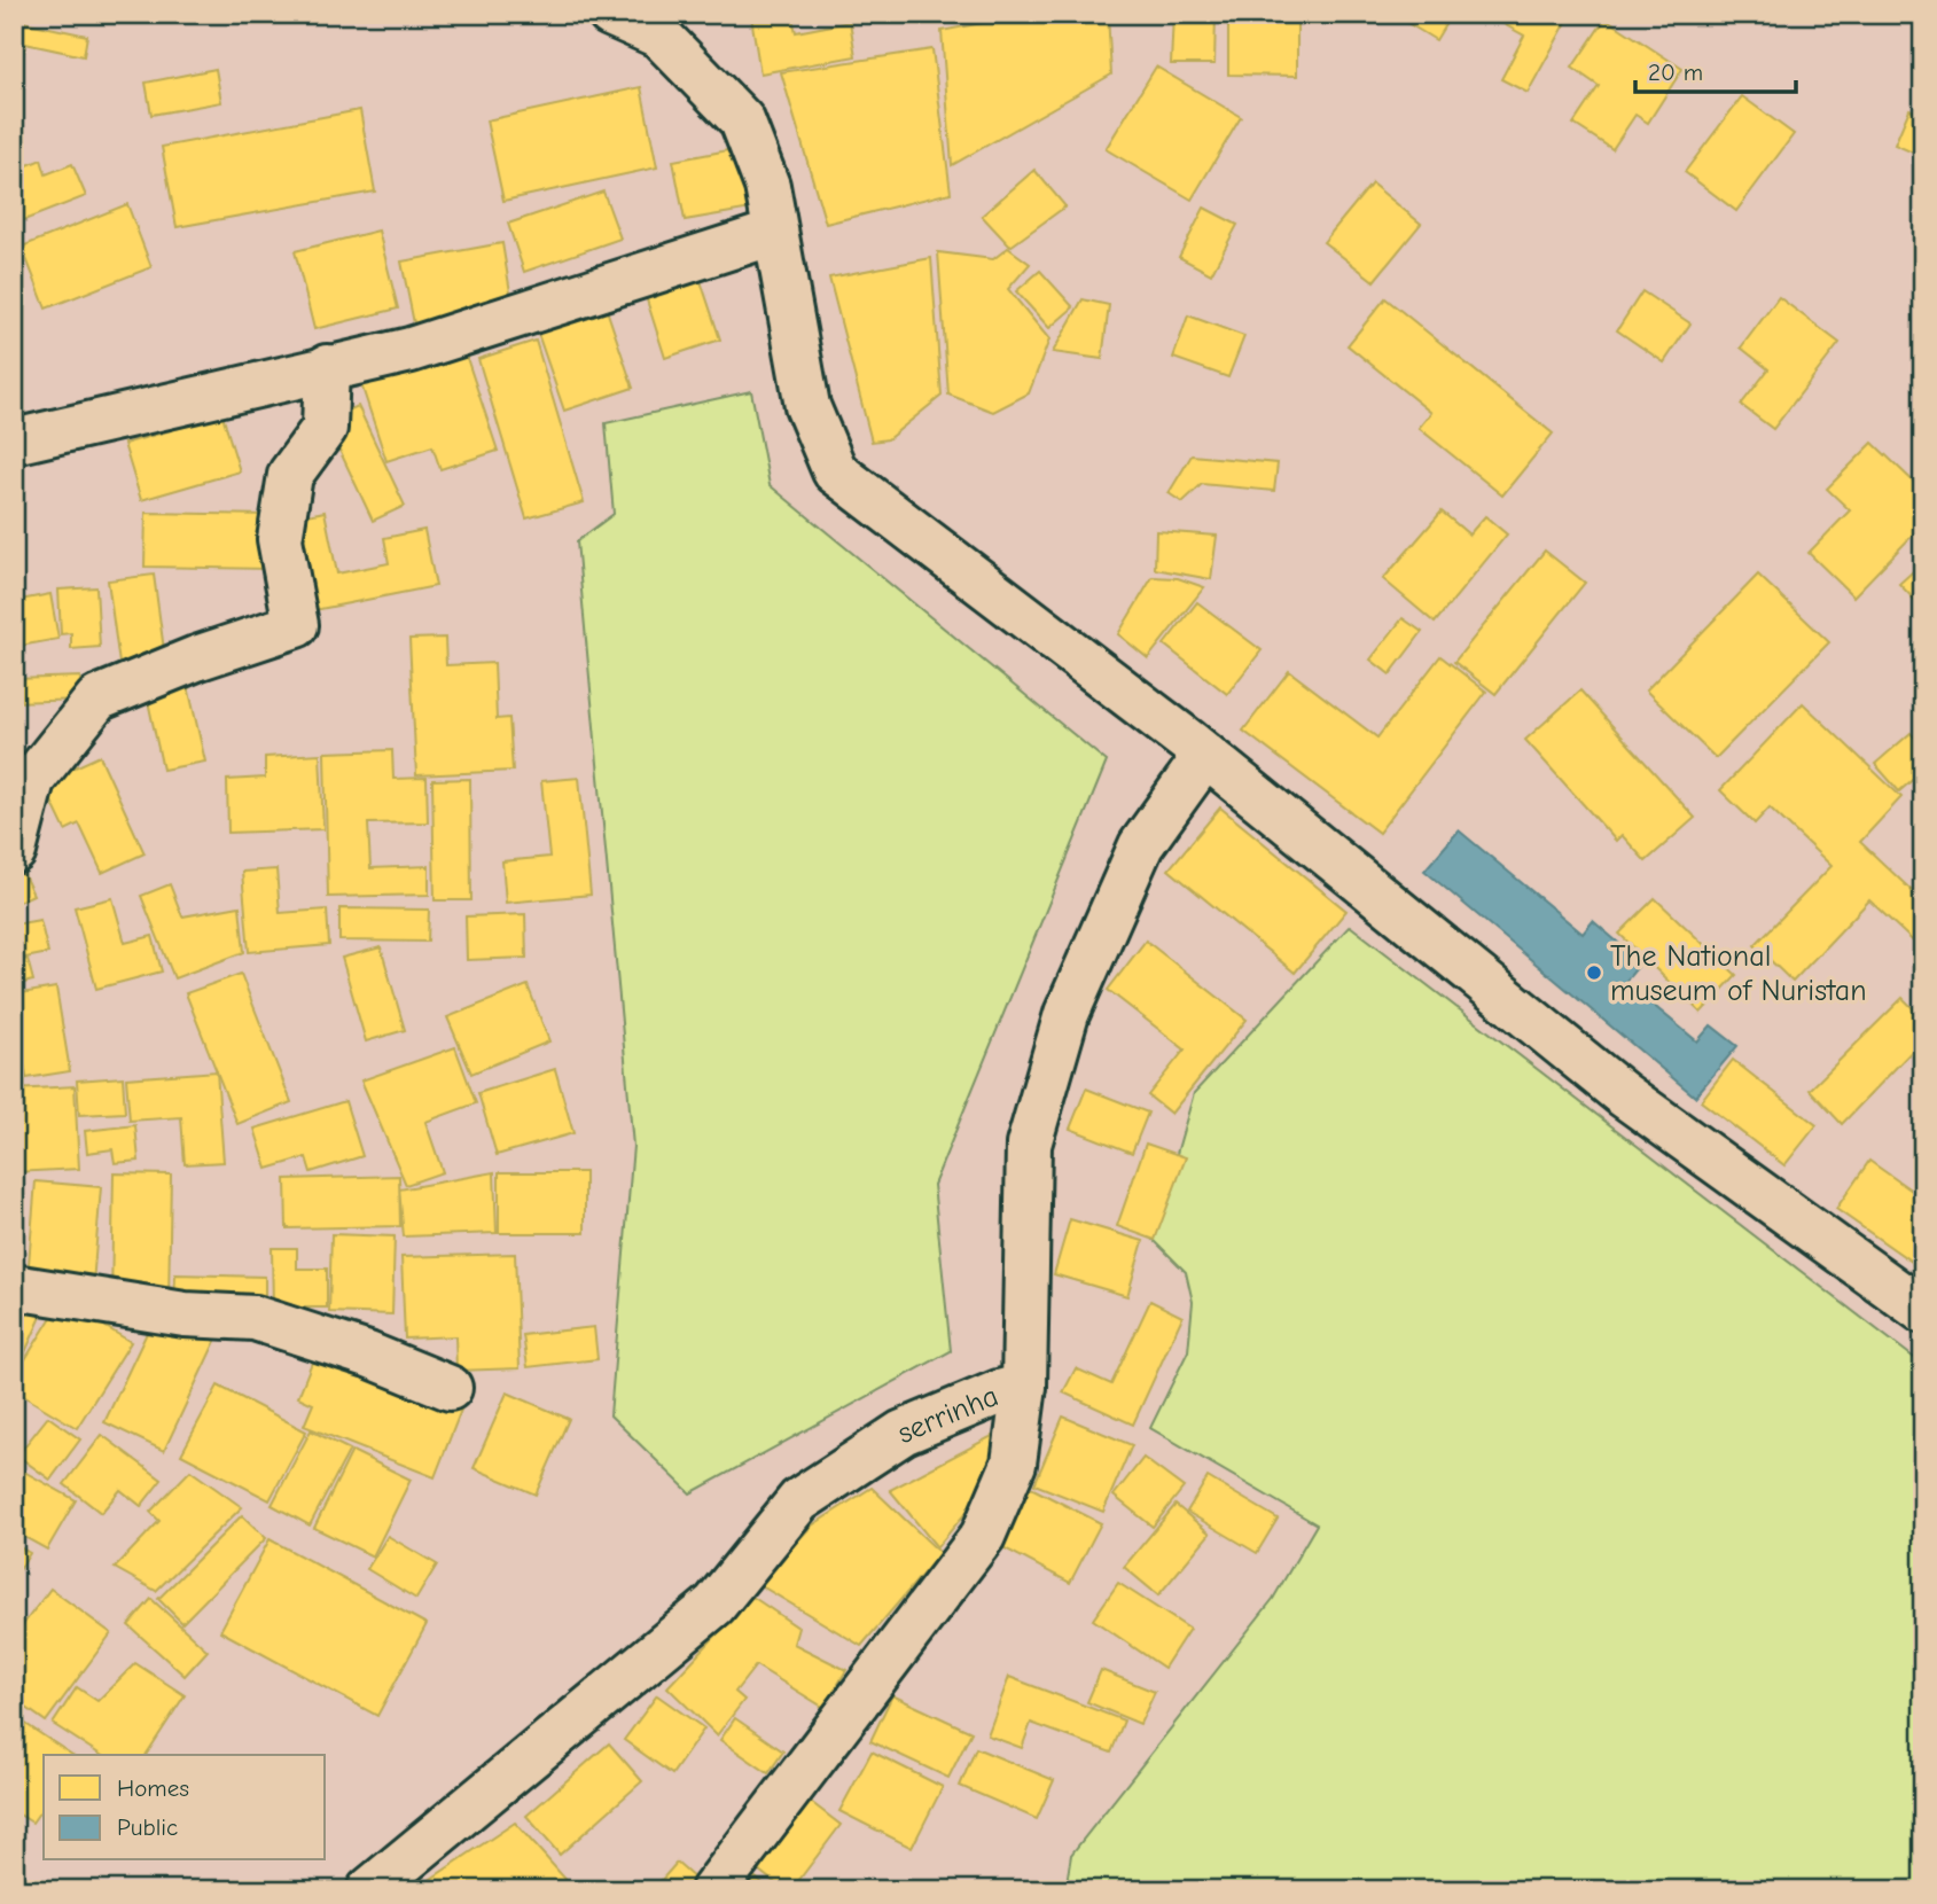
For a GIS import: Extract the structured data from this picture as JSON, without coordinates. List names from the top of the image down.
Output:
{
  "streets": {
    "street": ["serrinha"]
  },
  "places": ["The National museum of Nuristan"],
  "legend": ["Homes", "Public"],
  "scale_bar": "20 m"
}
